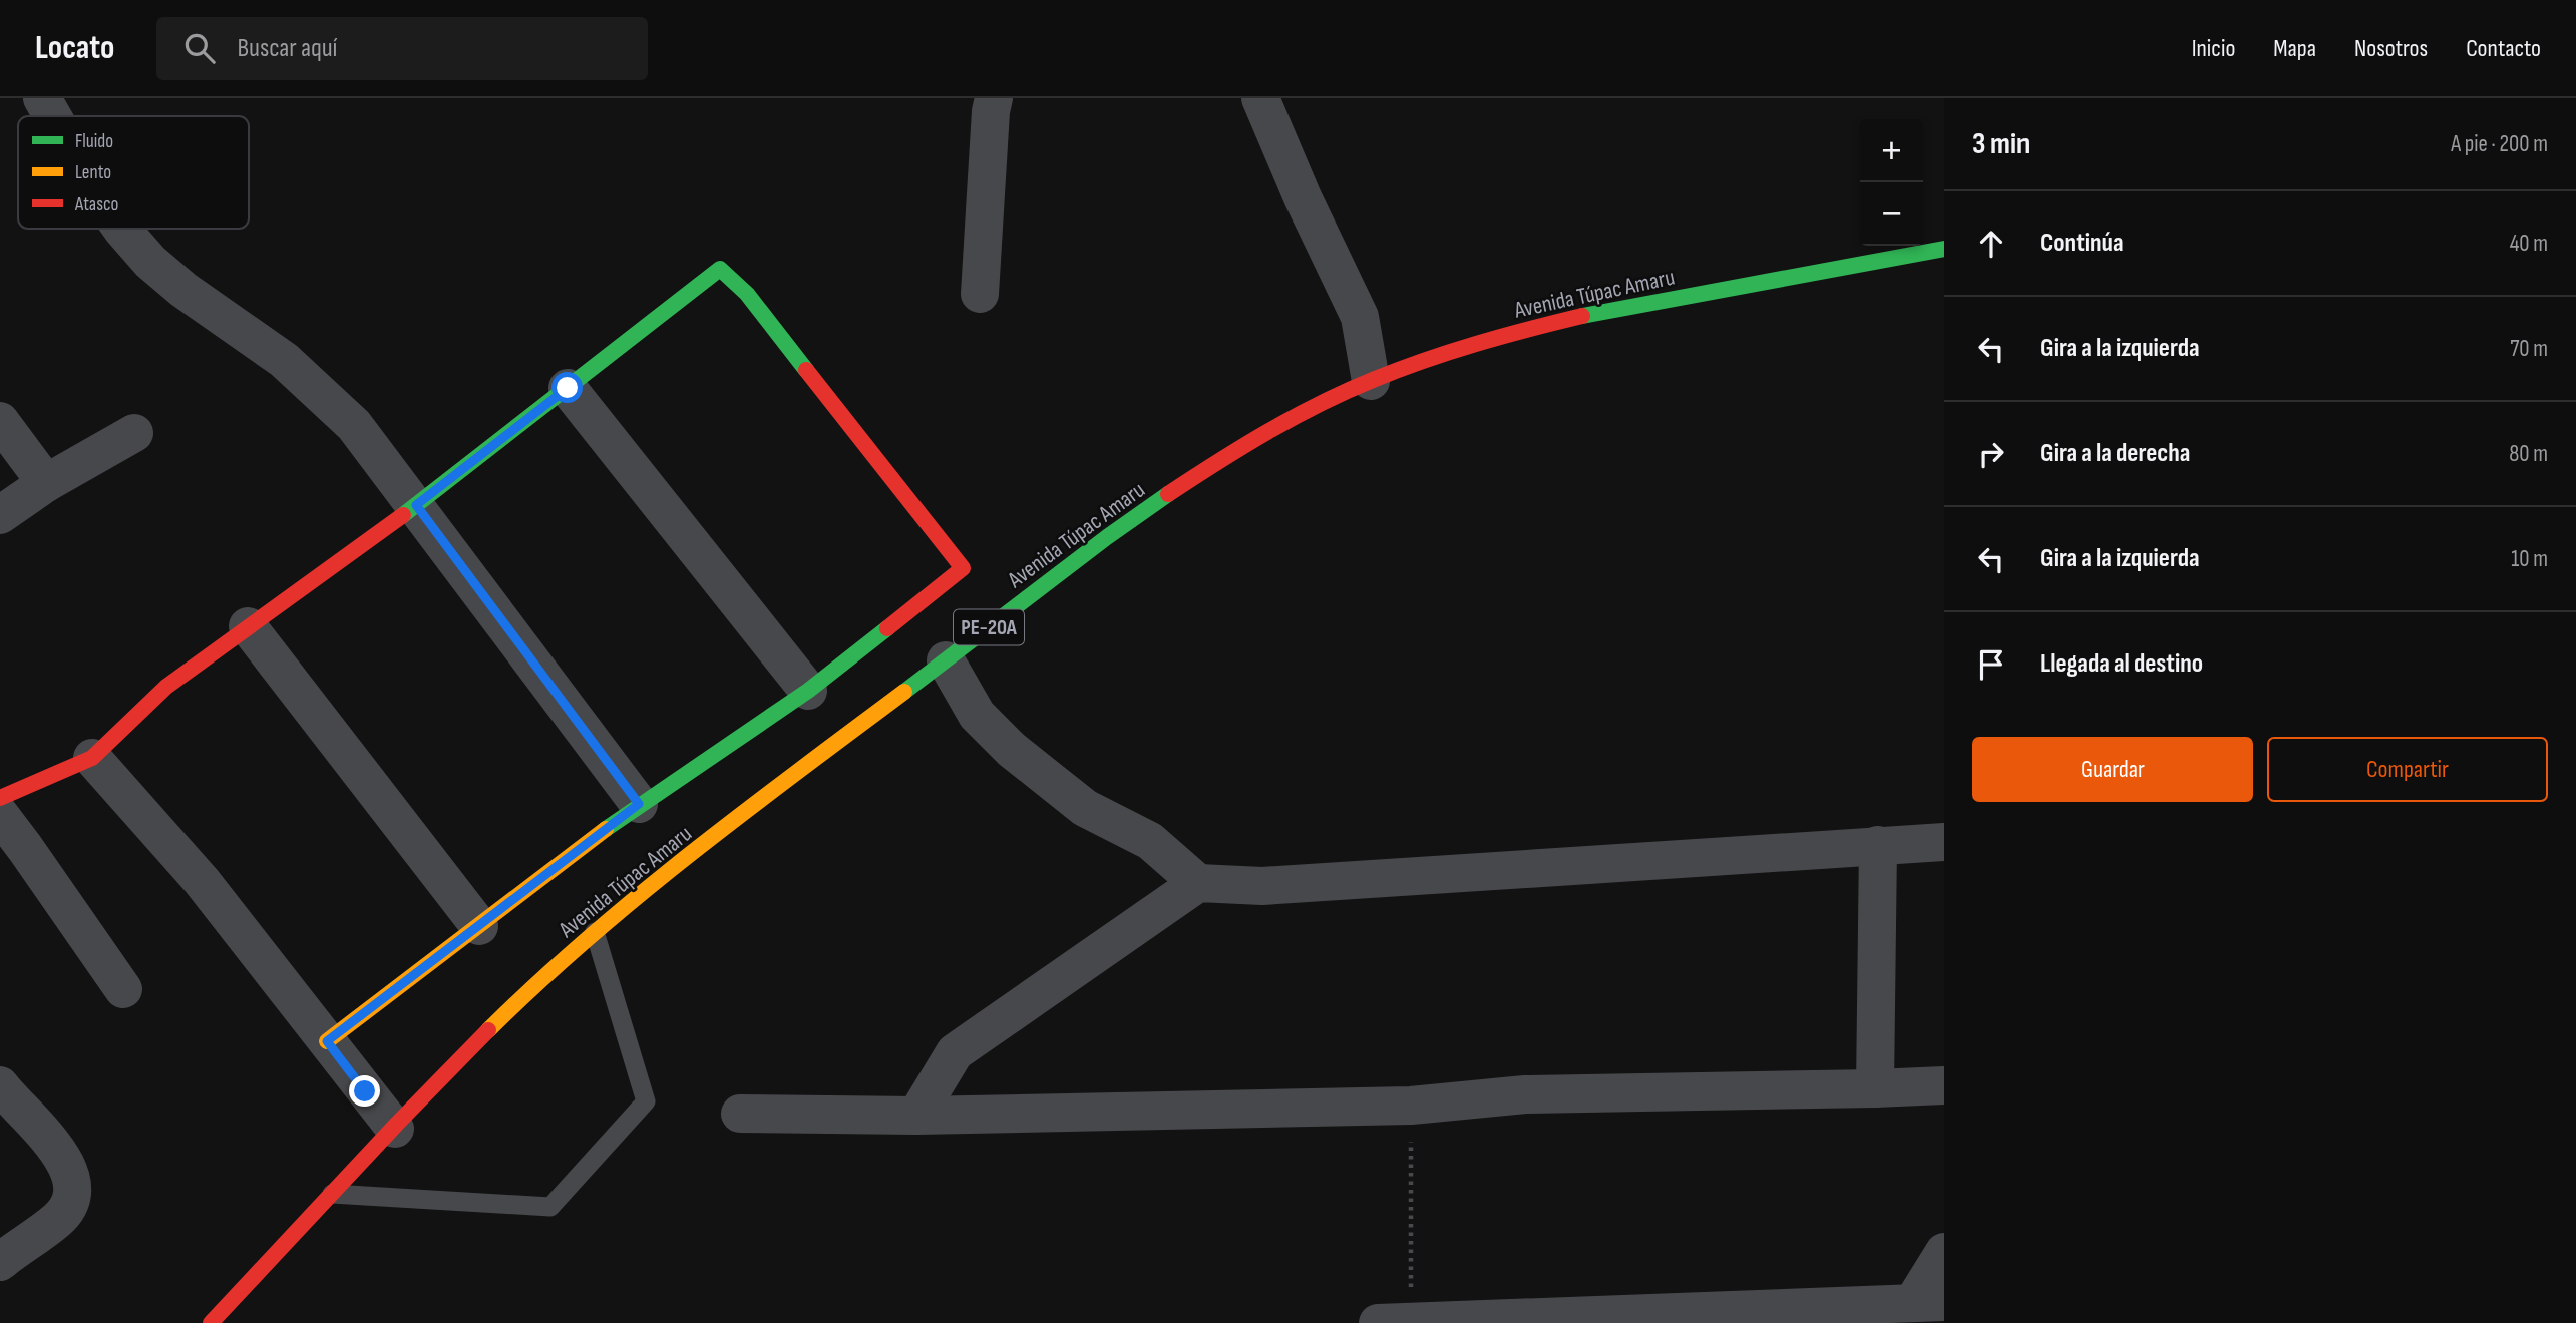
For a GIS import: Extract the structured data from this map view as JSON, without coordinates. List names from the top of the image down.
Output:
{
  "streets": {
    "main road": ["Avenida Túpac Amaru", "PE-20A"]
  },
  "legend": ["Fluido", "Lento", "Atasco"],
  "page": {
    "header": "Locato",
    "search": "Buscar aquí",
    "nav": [
      "Inicio",
      "Mapa",
      "Nosotros",
      "Contacto"
    ],
    "heading": ["3 min", "A pie · 200 m"],
    "map_buttons": ["+", "−"],
    "list": [
      ["Continúa", "40 m"],
      ["Gira a la izquierda", "70 m"],
      ["Gira a la derecha", "80 m"],
      ["Gira a la izquierda", "10 m"],
      "Llegada al destino"
    ],
    "buttons": ["Guardar", "Compartir"]
  }
}
